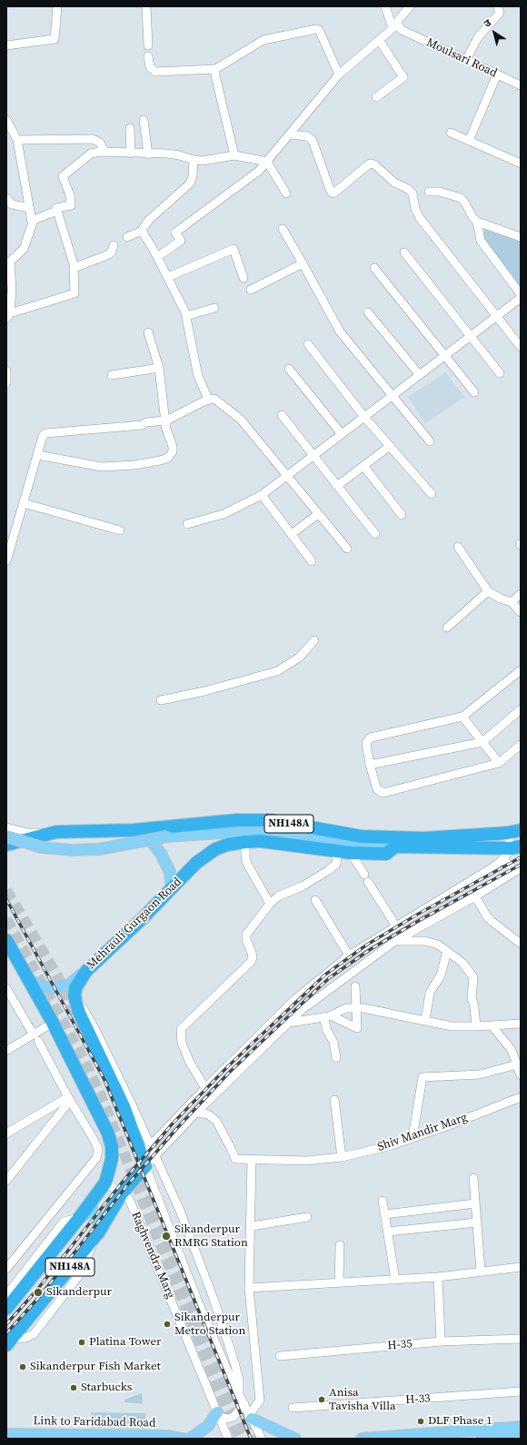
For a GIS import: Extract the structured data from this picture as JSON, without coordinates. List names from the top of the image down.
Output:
{
  "streets": {
    "highway": ["NH148A", "Mehrauli Gurgaon Road"],
    "main road": ["Link to Faridabad Road"],
    "street": [
      "Moulsari Road",
      "Shiv Mandir Marg",
      "Raghvendra Marg",
      "H-35",
      "H-33"
    ]
  },
  "crossings": [
    ["NH148A", "Mehrauli Gurgaon Road"],
    ["NH148A", "Raghvendra Marg"],
    ["Mehrauli Gurgaon Road", "Raghvendra Marg"]
  ],
  "places": [
    "Sikanderpur RMRG Station",
    "Sikanderpur",
    "Sikanderpur Metro Station",
    "Platina Tower",
    "Sikanderpur Fish Market",
    "Starbucks",
    "Anisa Tavisha Villa",
    "DLF Phase 1"
  ],
  "north": "top left"
}
